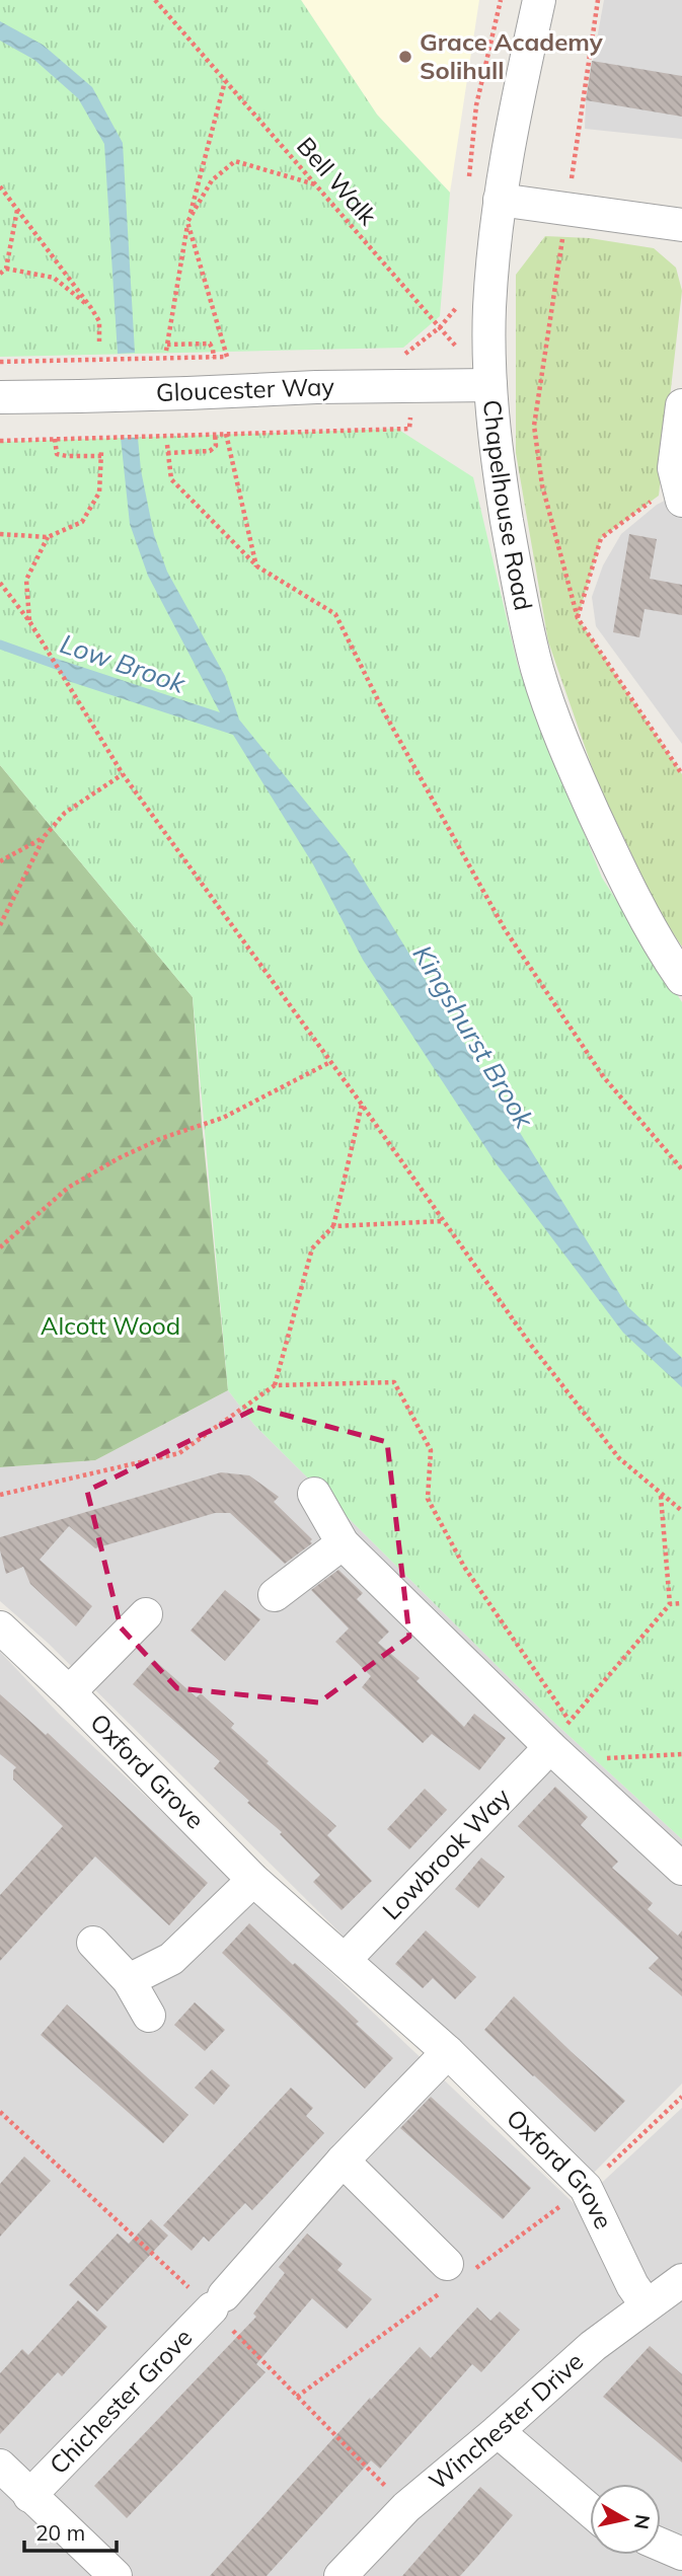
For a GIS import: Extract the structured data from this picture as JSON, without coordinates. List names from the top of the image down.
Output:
{
  "streets": {
    "street": [
      "Gloucester Way",
      "Chapelhouse Road",
      "Oxford Grove",
      "Lowbrook Way",
      "Chichester Grove",
      "Winchester Drive"
    ],
    "path": ["Bell Walk"]
  },
  "crossings": [
    ["Bell Walk", "Gloucester Way"],
    ["Bell Walk", "Chapelhouse Road"],
    ["Gloucester Way", "Chapelhouse Road"],
    ["Oxford Grove", "Lowbrook Way"],
    ["Oxford Grove", "Winchester Drive"]
  ],
  "water": ["Low Brook", "Kingshurst Brook"],
  "parks": ["Alcott Wood"],
  "places": ["Grace Academy Solihull"],
  "scale_bar": "20 m",
  "north": "right"
}
